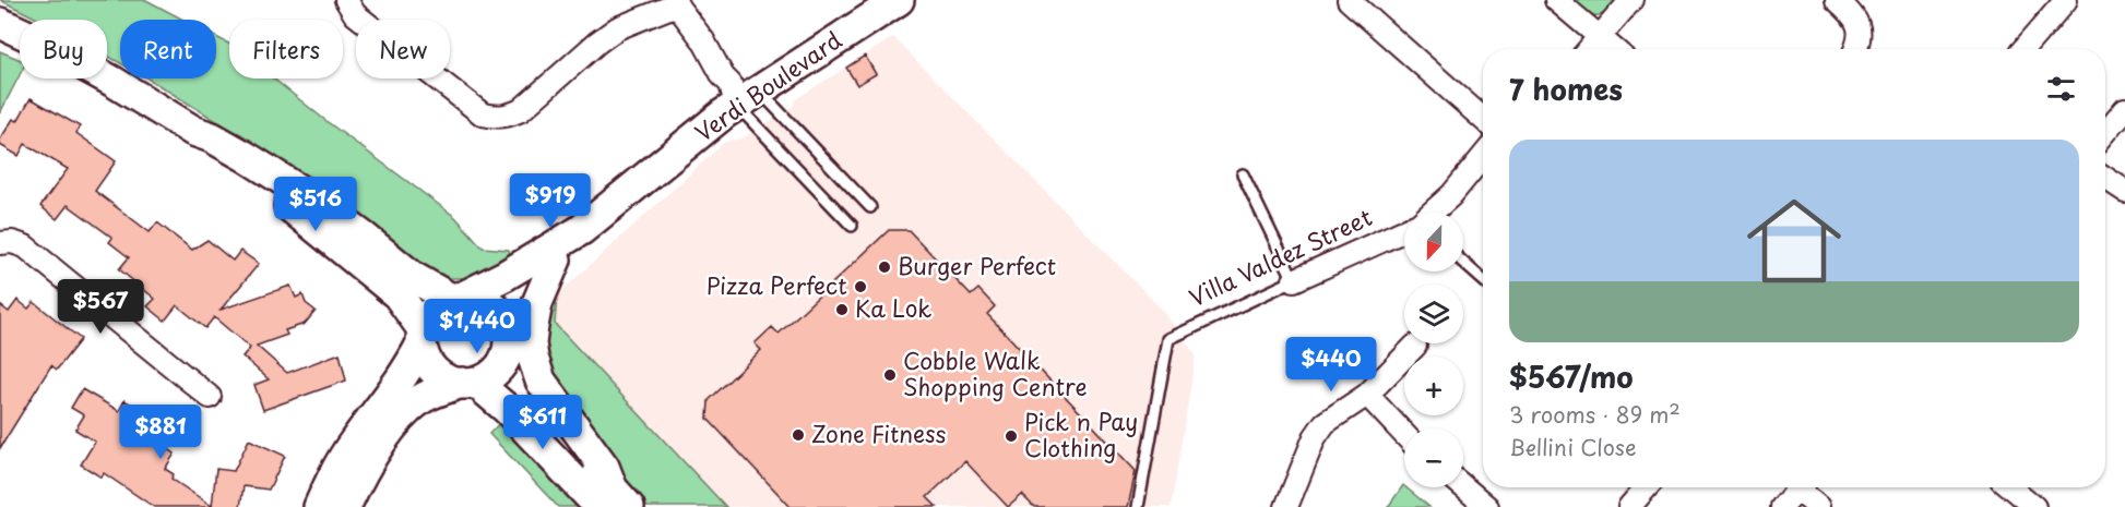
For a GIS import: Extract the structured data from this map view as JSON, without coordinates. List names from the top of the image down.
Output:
{
  "streets": {
    "street": ["Verdi Boulevard", "Villa Valdez Street"]
  },
  "places": [
    "Burger Perfect",
    "Pizza Perfect",
    "Ka Lok",
    "Cobble Walk Shopping Centre",
    "Zone Fitness",
    "Pick n Pay Clothing"
  ],
  "north": "bottom",
  "page": {
    "chip": [
      "Buy",
      "Rent",
      "Filters",
      "New"
    ],
    "heading": "7 homes",
    "list": [
      {
        "name": "$567/mo",
        "note": "3 rooms · 89 m² · Bellini Close"
      }
    ],
    "price": [
      "$919",
      "$516",
      "$567",
      "$1,440",
      "$440",
      "$611",
      "$881"
    ],
    "map_buttons": ["+", "−"]
  }
}
